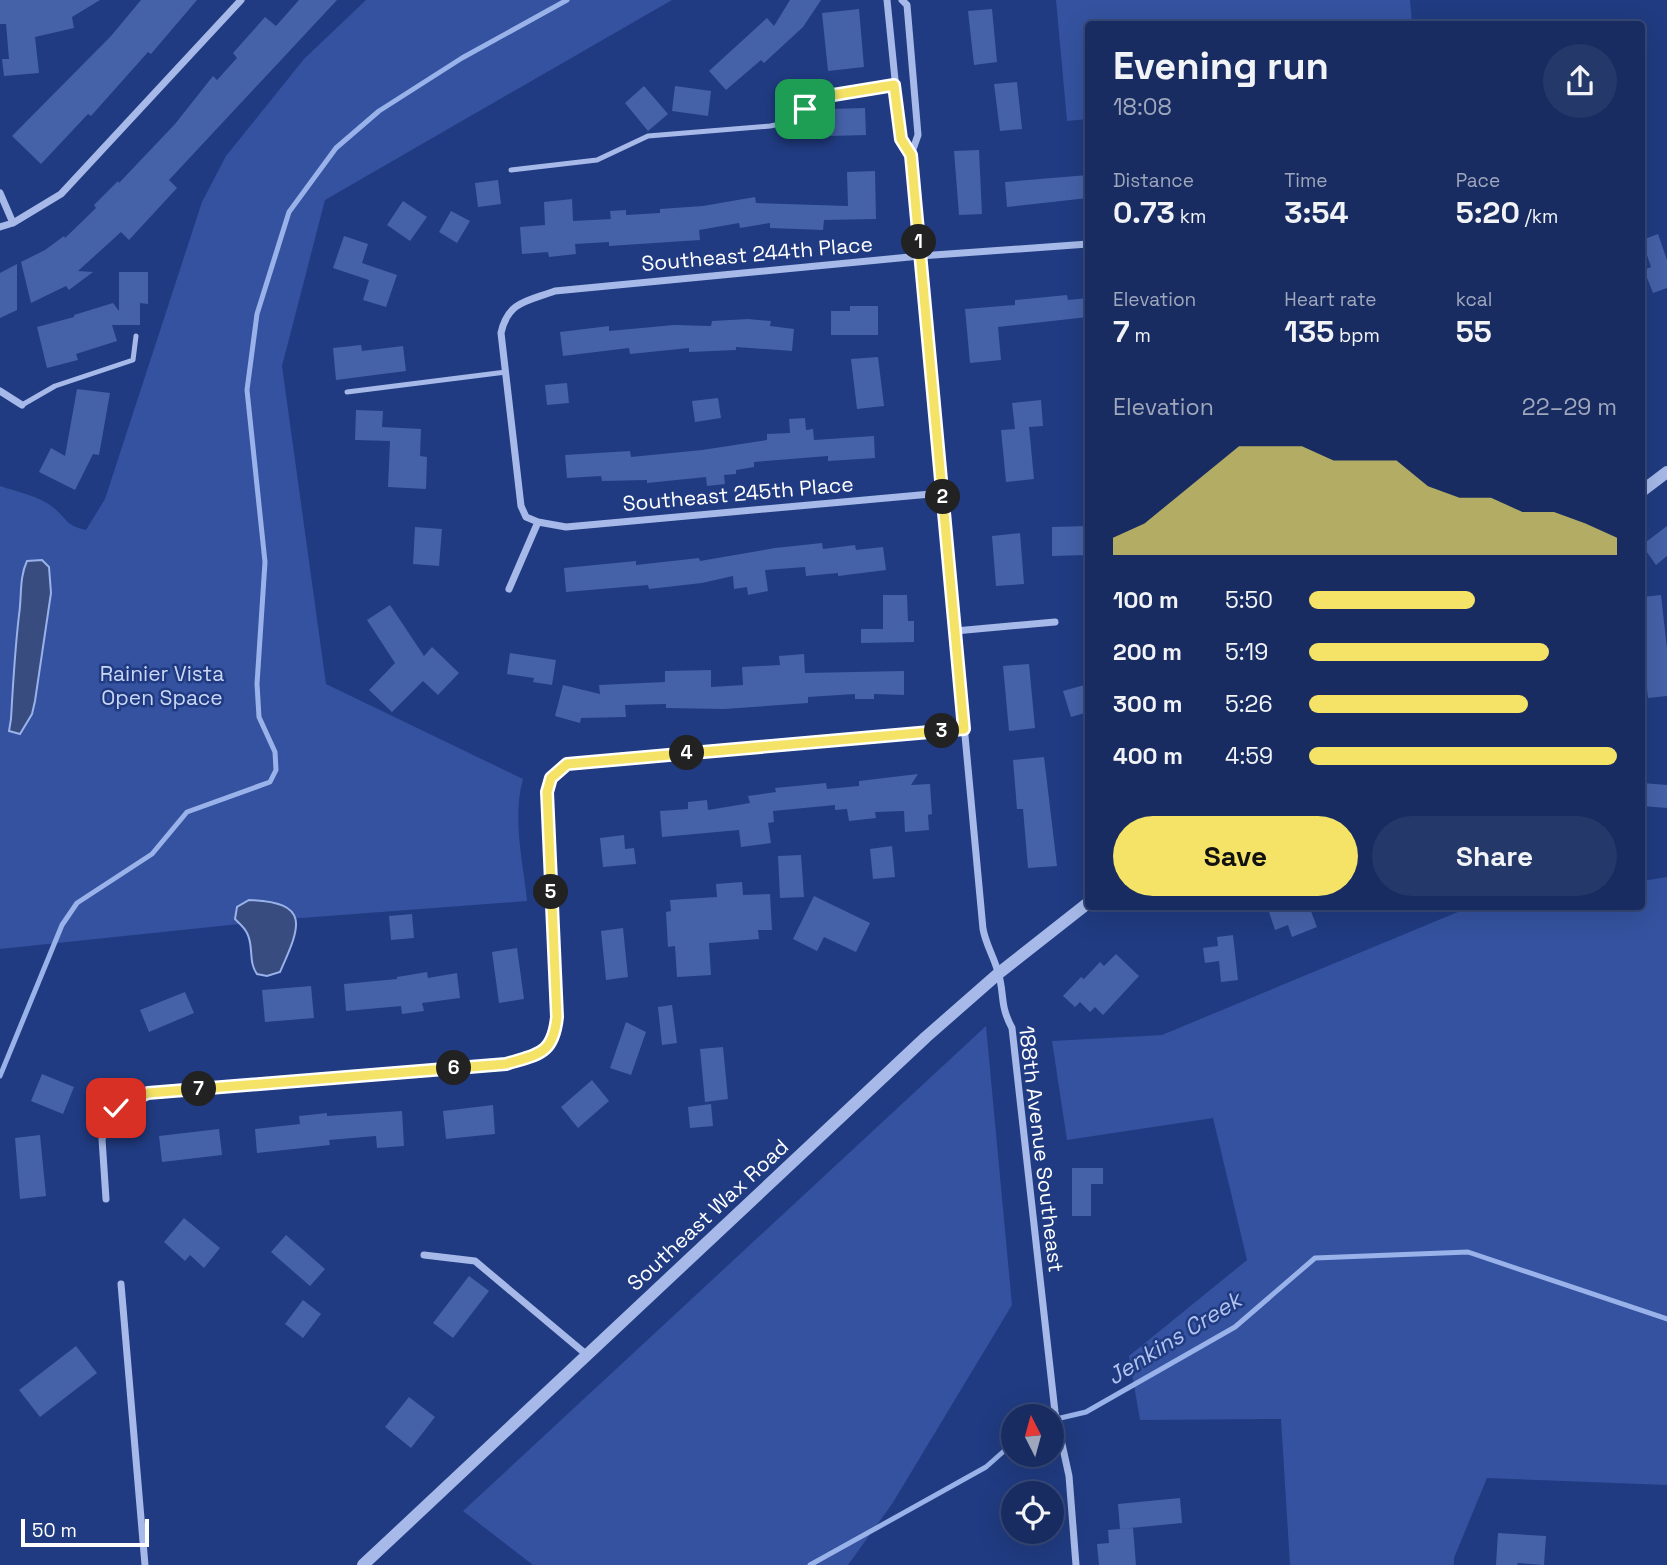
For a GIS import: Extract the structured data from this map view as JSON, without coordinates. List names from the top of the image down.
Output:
{
  "streets": {
    "street": [
      "Southeast 244th Place",
      "Southeast 245th Place",
      "188th Avenue Southeast",
      "Southeast Wax Road"
    ]
  },
  "crossings": [
    ["Southeast 244th Place", "188th Avenue Southeast"],
    ["Southeast 245th Place", "188th Avenue Southeast"],
    ["188th Avenue Southeast", "Southeast Wax Road"]
  ],
  "water": ["Jenkins Creek"],
  "parks": ["Rainier Vista Open Space"],
  "scale_bar": "50 m",
  "north": "top",
  "page": {
    "heading": ["Evening run", "18:08"],
    "stats": [
      ["Distance", "0.73 km"],
      ["Time", "3:54"],
      ["Pace", "5:20 /km"],
      ["Elevation", "7 m"],
      ["Heart rate", "135 bpm"],
      ["kcal", "55"]
    ],
    "pins": [
      "1",
      "2",
      "3",
      "4",
      "5",
      "6",
      "7"
    ],
    "chart": ["Elevation", "22–29 m"],
    "list": [
      {
        "name": "100 m",
        "note": "5:50"
      },
      {
        "name": "200 m",
        "note": "5:19"
      },
      {
        "name": "300 m",
        "note": "5:26"
      },
      {
        "name": "400 m",
        "note": "4:59"
      }
    ],
    "buttons": ["Save", "Share"],
    "scale": "50 m"
  }
}
